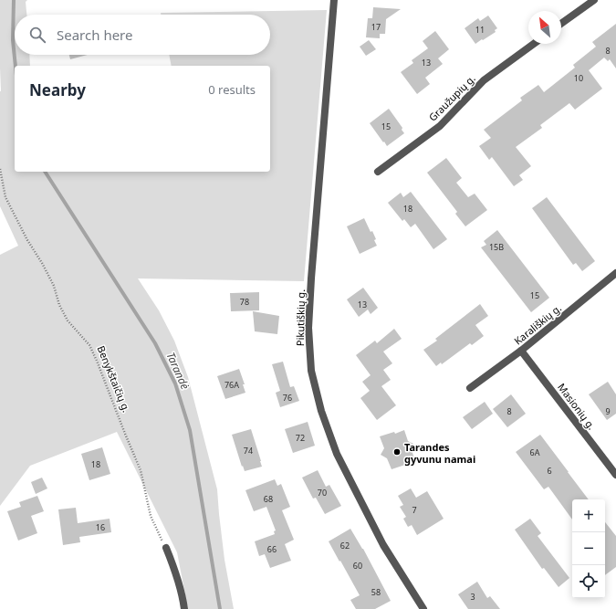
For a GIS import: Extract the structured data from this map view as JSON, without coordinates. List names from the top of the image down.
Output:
{
  "streets": {
    "street": [
      "Graužupių g.",
      "Pikutiškių g.",
      "Karališkių g.",
      "Masionių g."
    ],
    "path": ["Benykštaičių g."]
  },
  "crossings": [
    ["Karališkių g.", "Masionių g."]
  ],
  "water": ["Tarandė"],
  "places": ["Tarandes gyvunu namai"],
  "house_numbers": [
    "17",
    "11",
    "8",
    "13",
    "10",
    "15",
    "18",
    "15B",
    "15",
    "78",
    "13",
    "76A",
    "76",
    "8",
    "9",
    "72",
    "74",
    "6A",
    "18",
    "6",
    "70",
    "68",
    "7",
    "16",
    "62",
    "66",
    "60",
    "58",
    "3"
  ],
  "north": "top left",
  "page": {
    "search": "Search here",
    "heading": ["Nearby", "0 results"],
    "map_buttons": ["+", "−"]
  }
}
